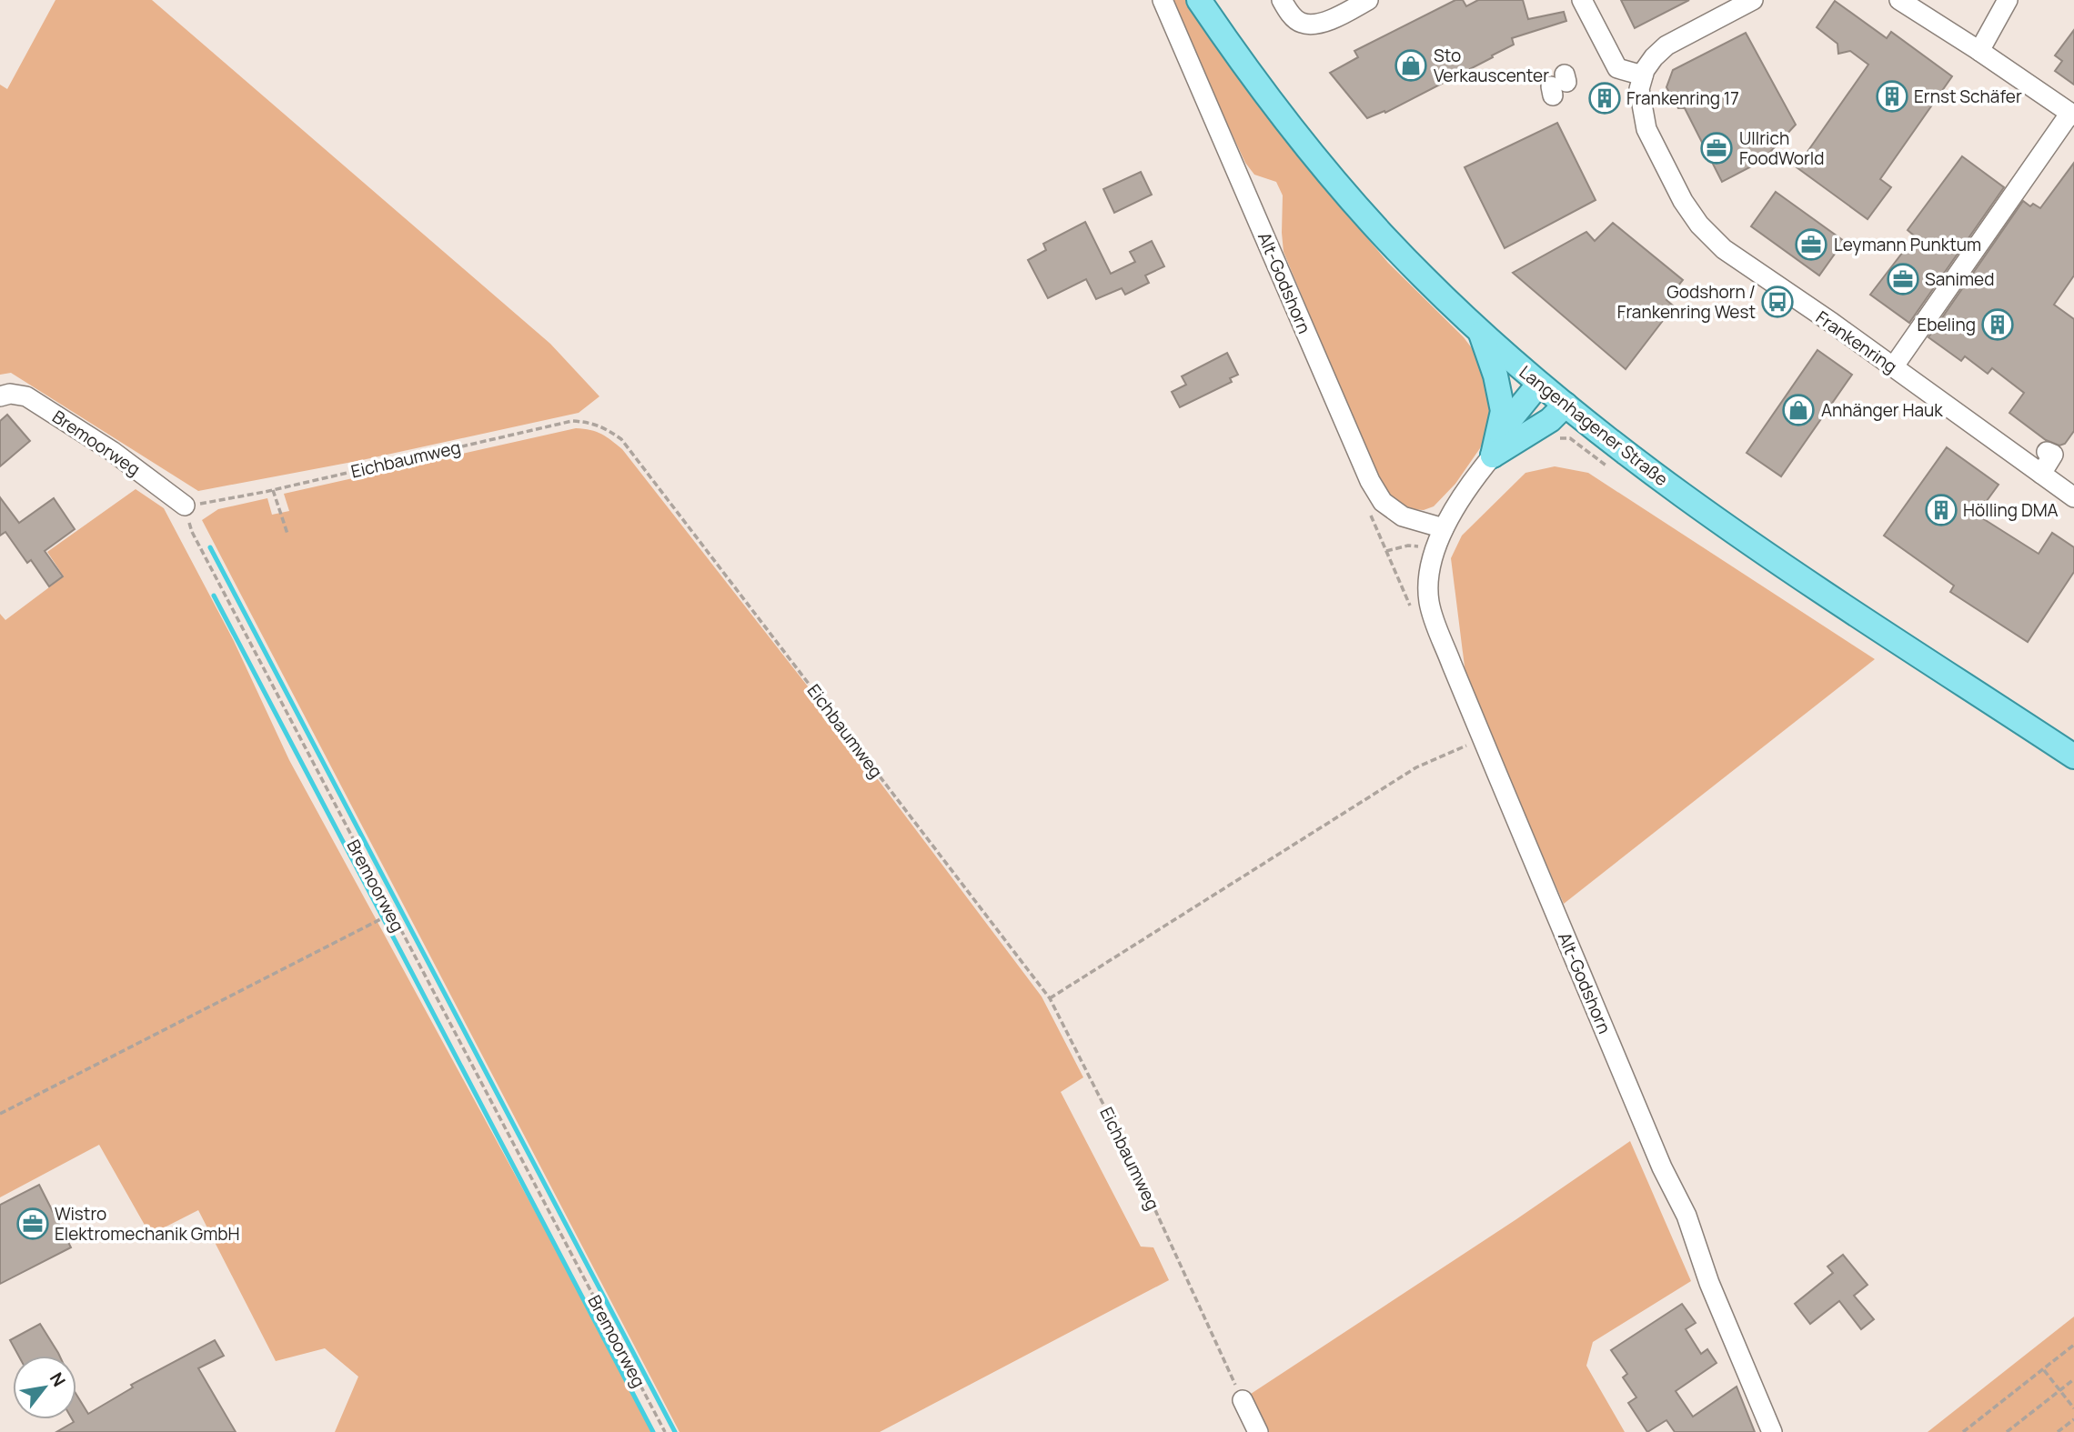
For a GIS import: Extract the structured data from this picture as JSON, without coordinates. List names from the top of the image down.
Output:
{
  "streets": {
    "main road": ["Langenhagener Straße"],
    "street": ["Alt-Godshorn", "Frankenring", "Bremoorweg"],
    "path": ["Eichbaumweg"]
  },
  "crossings": [
    ["Bremoorweg", "Eichbaumweg"]
  ],
  "places": {
    "shop": ["Sto Verkauscenter", "Anhänger Hauk"],
    "building": [
      "Ernst Schäfer",
      "Frankenring 17",
      "Ebeling",
      "Hölling DMA"
    ],
    "office": [
      "Ullrich FoodWorld",
      "Leymann Punktum",
      "Sanimed",
      "Wistro Elektromechanik GmbH"
    ],
    "bus stop": ["Godshorn / Frankenring West"]
  },
  "north": "top right"
}
